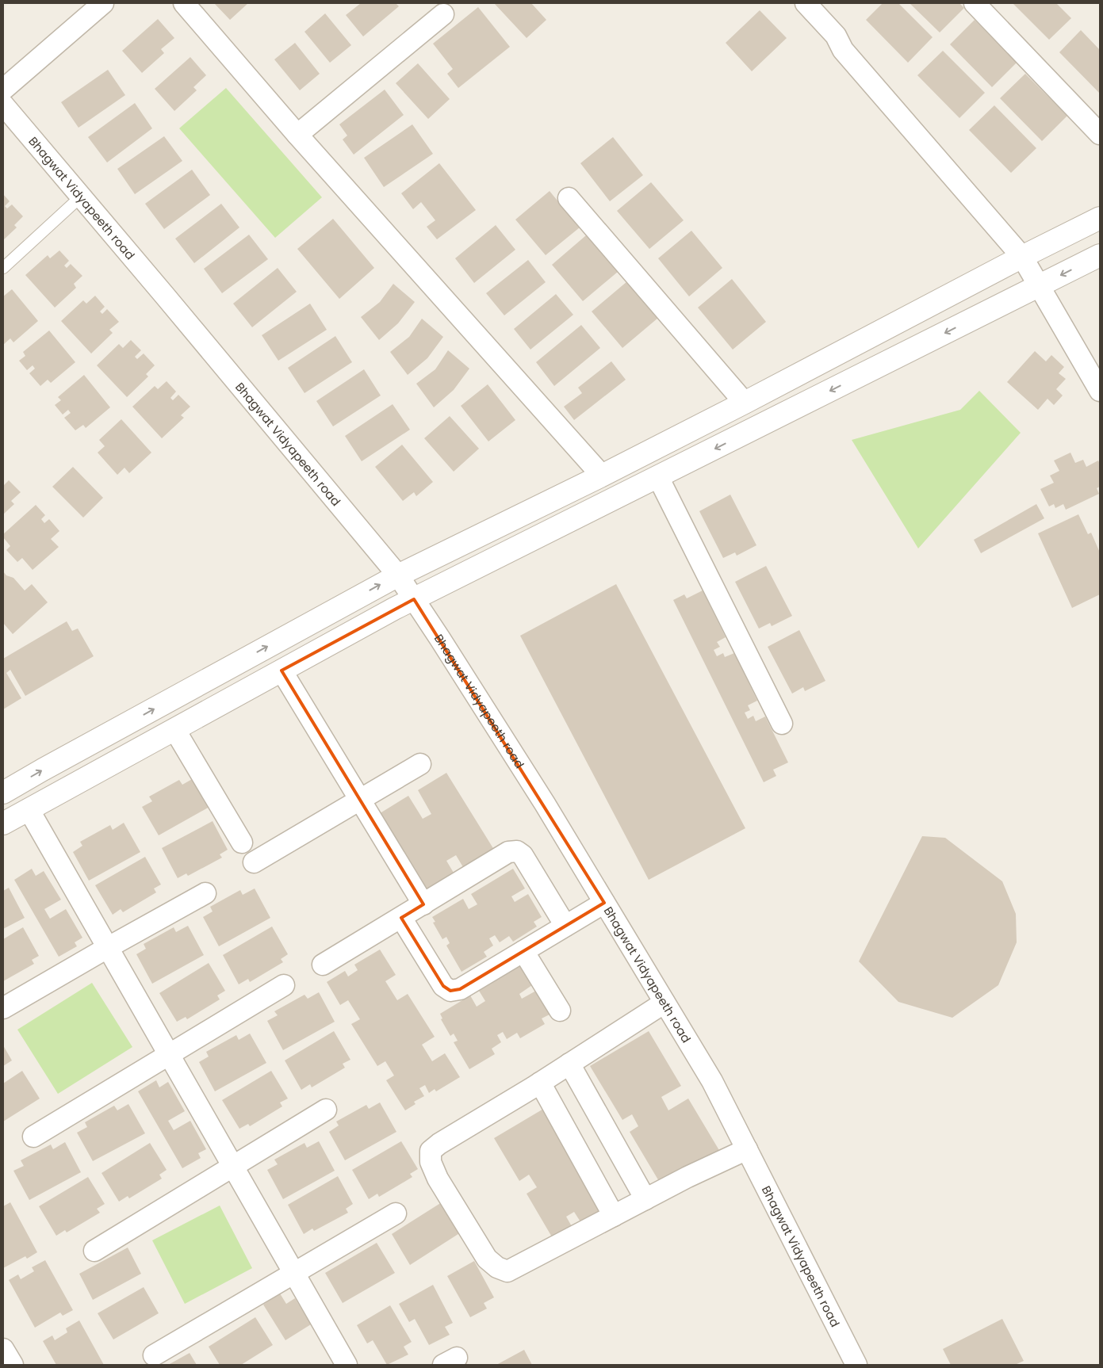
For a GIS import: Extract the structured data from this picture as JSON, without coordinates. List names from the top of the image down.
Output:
{
  "streets": {
    "street": ["Bhagwat Vidyapeeth road"]
  }
}
